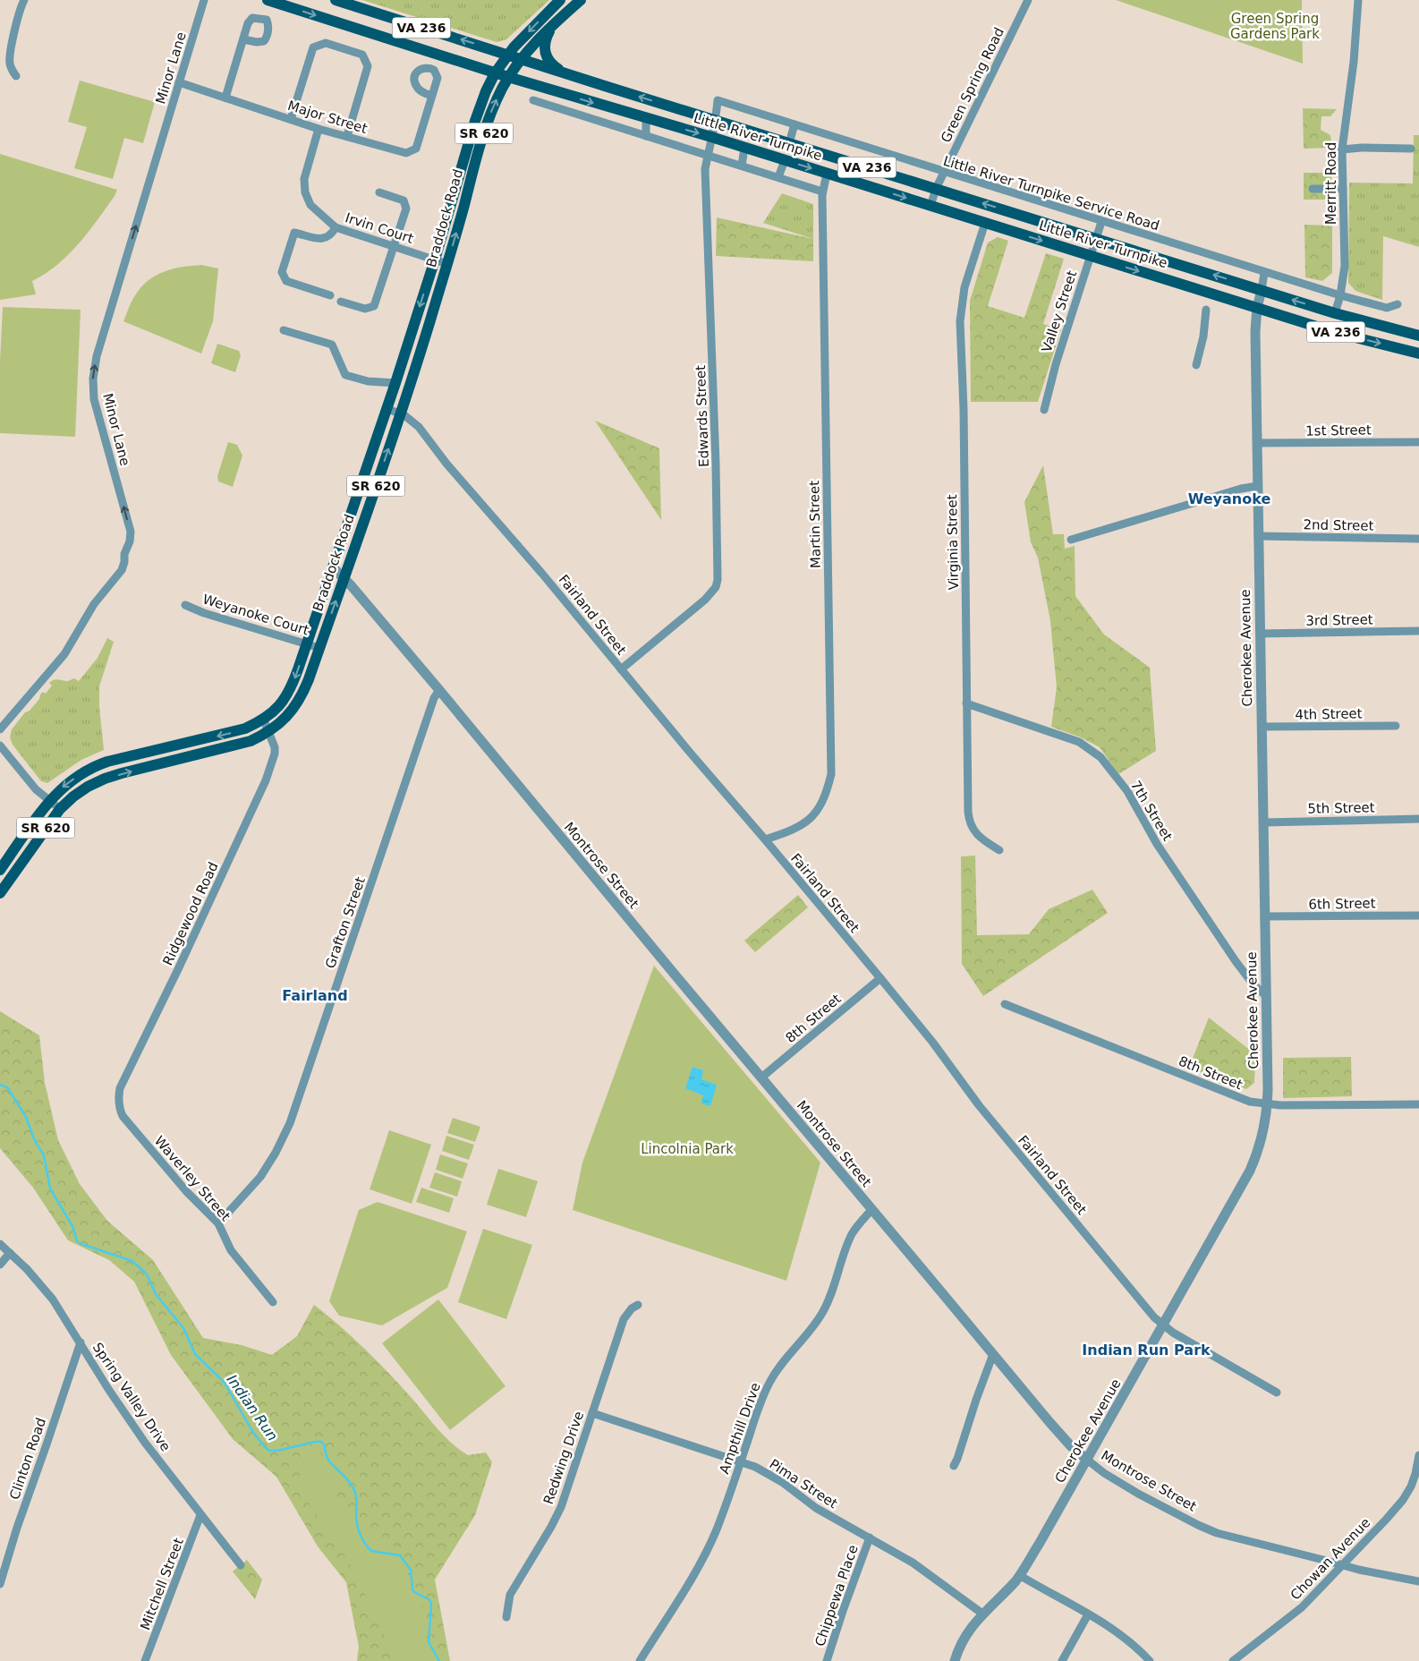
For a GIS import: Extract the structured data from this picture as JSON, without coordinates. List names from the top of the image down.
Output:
{
  "streets": {
    "main road": [
      "VA 236",
      "SR 620",
      "Little River Turnpike",
      "Braddock Road"
    ],
    "street": [
      "Minor Lane",
      "Green Spring Road",
      "Major Street",
      "Merritt Road",
      "Little River Turnpike Service Road",
      "Irvin Court",
      "Valley Street",
      "Edwards Street",
      "1st Street",
      "Martin Street",
      "2nd Street",
      "Virginia Street",
      "Weyanoke Court",
      "Fairland Street",
      "3rd Street",
      "Cherokee Avenue",
      "4th Street",
      "5th Street",
      "7th Street",
      "Montrose Street",
      "6th Street",
      "Ridgewood Road",
      "Grafton Street",
      "8th Street",
      "Waverley Street",
      "Spring Valley Drive",
      "Ampthill Drive",
      "Redwing Drive",
      "Clinton Road",
      "Pima Street",
      "Chowan Avenue",
      "Mitchell Street",
      "Chippewa Place"
    ]
  },
  "crossings": [
    ["Minor Lane", "Major Street"],
    ["Green Spring Road", "Little River Turnpike"],
    ["Green Spring Road", "Little River Turnpike Service Road"],
    ["Major Street", "Irvin Court"],
    ["Little River Turnpike", "Merritt Road"],
    ["Little River Turnpike", "Little River Turnpike Service Road"],
    ["Little River Turnpike", "Braddock Road"],
    ["Little River Turnpike", "Valley Street"],
    ["Little River Turnpike", "Edwards Street"],
    ["Little River Turnpike", "Martin Street"],
    ["Little River Turnpike", "Virginia Street"],
    ["Little River Turnpike", "Cherokee Avenue"],
    ["Merritt Road", "Little River Turnpike Service Road"],
    ["Little River Turnpike Service Road", "Valley Street"],
    ["Little River Turnpike Service Road", "Edwards Street"],
    ["Little River Turnpike Service Road", "Cherokee Avenue"],
    ["Braddock Road", "Irvin Court"],
    ["Braddock Road", "Weyanoke Court"],
    ["Braddock Road", "Fairland Street"],
    ["Braddock Road", "Montrose Street"],
    ["Braddock Road", "Ridgewood Road"],
    ["Edwards Street", "Fairland Street"],
    ["1st Street", "Cherokee Avenue"],
    ["Martin Street", "Fairland Street"],
    ["2nd Street", "Cherokee Avenue"],
    ["Virginia Street", "7th Street"],
    ["Fairland Street", "Cherokee Avenue"],
    ["Fairland Street", "8th Street"],
    ["3rd Street", "Cherokee Avenue"],
    ["Cherokee Avenue", "4th Street"],
    ["Cherokee Avenue", "5th Street"],
    ["Cherokee Avenue", "7th Street"],
    ["Cherokee Avenue", "Montrose Street"],
    ["Cherokee Avenue", "6th Street"],
    ["Cherokee Avenue", "8th Street"],
    ["Cherokee Avenue", "Pima Street"],
    ["Montrose Street", "Grafton Street"],
    ["Montrose Street", "8th Street"],
    ["Montrose Street", "Ampthill Drive"],
    ["Montrose Street", "Chowan Avenue"],
    ["Ridgewood Road", "Waverley Street"],
    ["Grafton Street", "Waverley Street"],
    ["Spring Valley Drive", "Clinton Road"],
    ["Spring Valley Drive", "Mitchell Street"],
    ["Ampthill Drive", "Pima Street"],
    ["Redwing Drive", "Pima Street"],
    ["Pima Street", "Chippewa Place"]
  ],
  "one_way": ["Minor Lane"],
  "districts": ["Weyanoke", "Fairland", "Indian Run Park"],
  "water": ["Indian Run"],
  "parks": ["Green Spring Gardens Park", "Lincolnia Park"]
}
